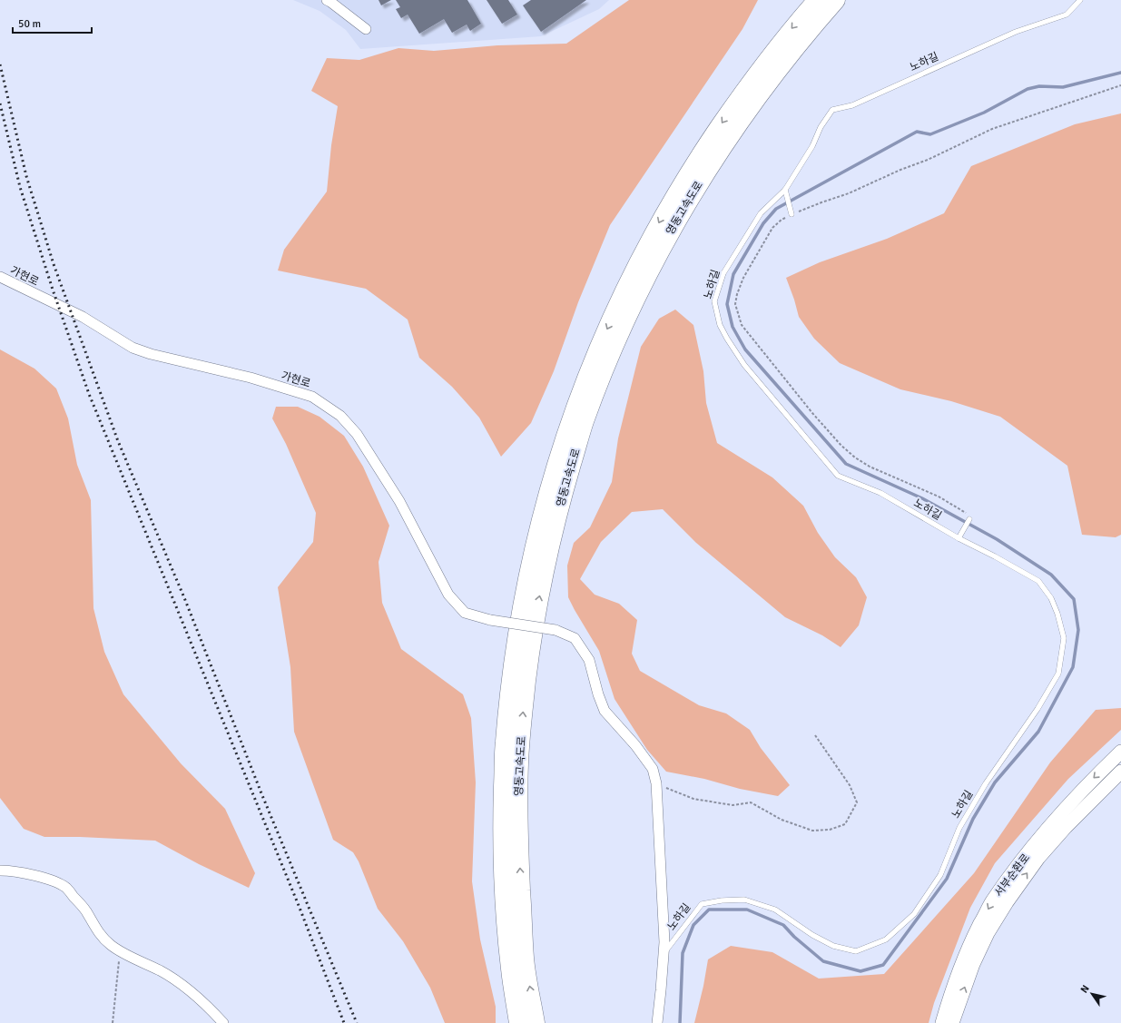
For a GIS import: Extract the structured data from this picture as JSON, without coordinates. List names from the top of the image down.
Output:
{
  "streets": {
    "highway": ["영동고속도로"],
    "street": ["가현로", "서부순환로"],
    "lane": ["노하길"]
  },
  "crossings": [
    ["노하길", "가현로"]
  ],
  "scale_bar": "50 m",
  "north": "top left"
}
